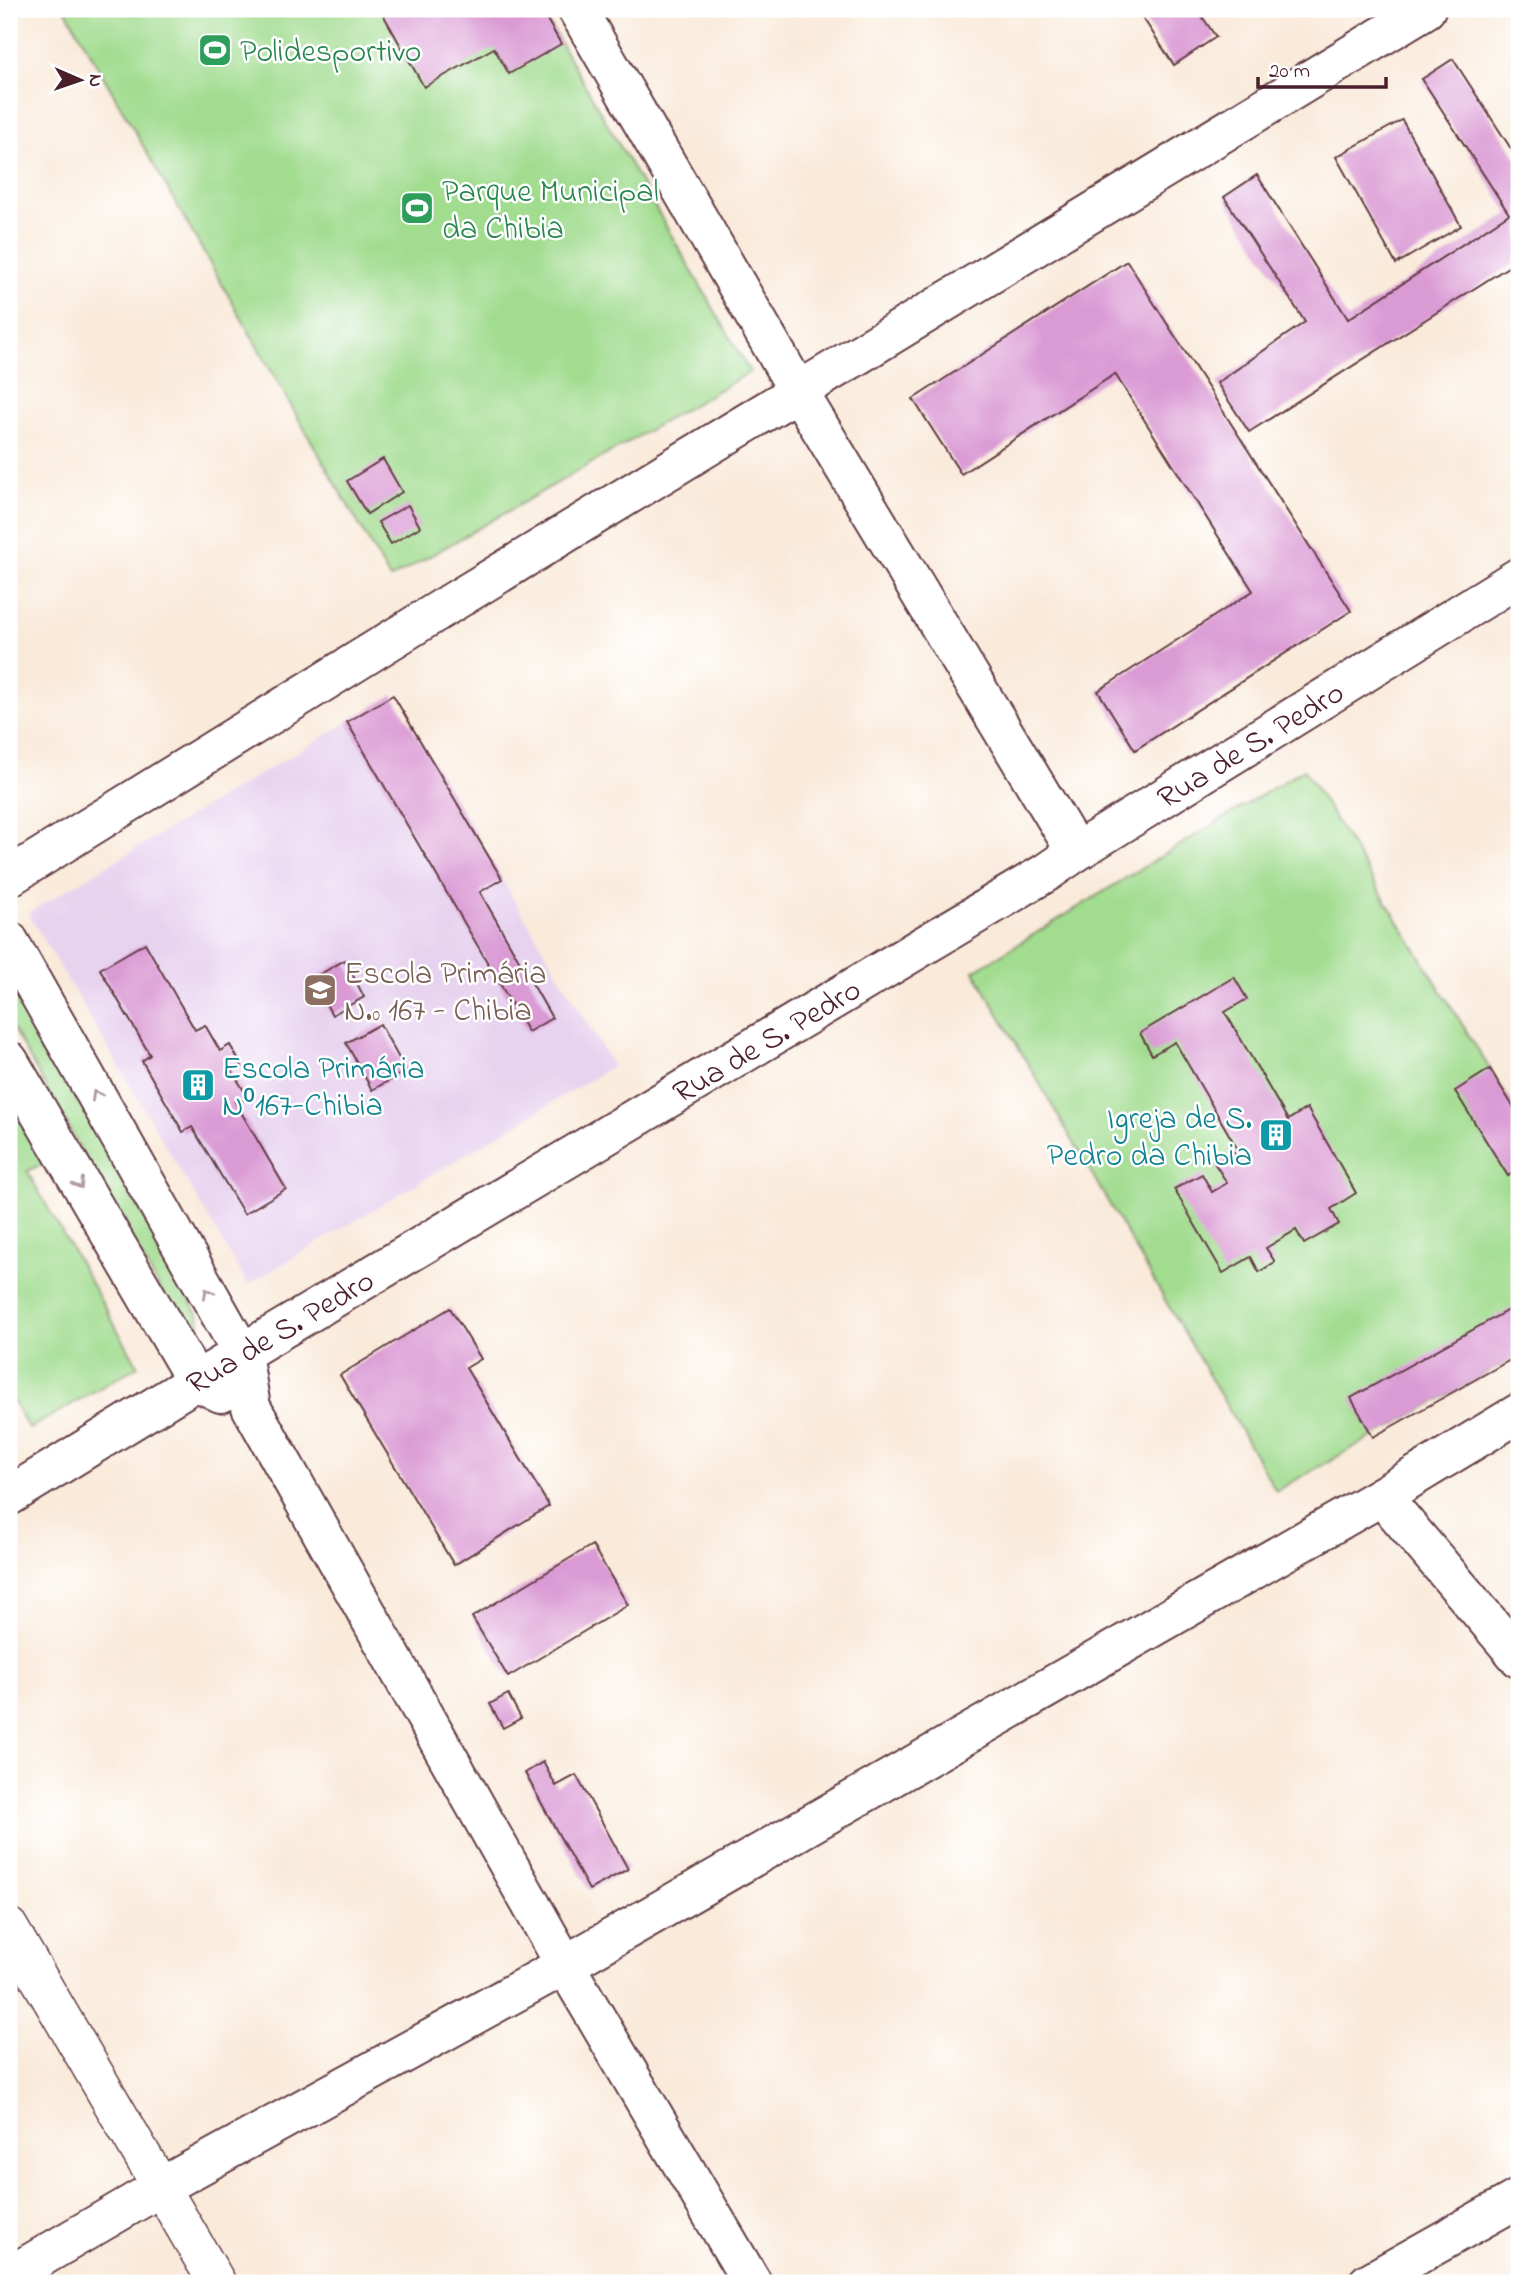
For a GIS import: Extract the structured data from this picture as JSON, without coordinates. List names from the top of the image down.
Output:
{
  "streets": {
    "street": ["Rua de S. Pedro"]
  },
  "places": {
    "sports": ["Polidesportivo", "Parque Municipal da Chibia"],
    "school or university": ["Escola Primária N.º 167 - Chibia"],
    "building": ["Escola Primária N⁰167-Chibia", "Igreja de S. Pedro da Chibia"]
  },
  "scale_bar": "20 m",
  "north": "right"
}
